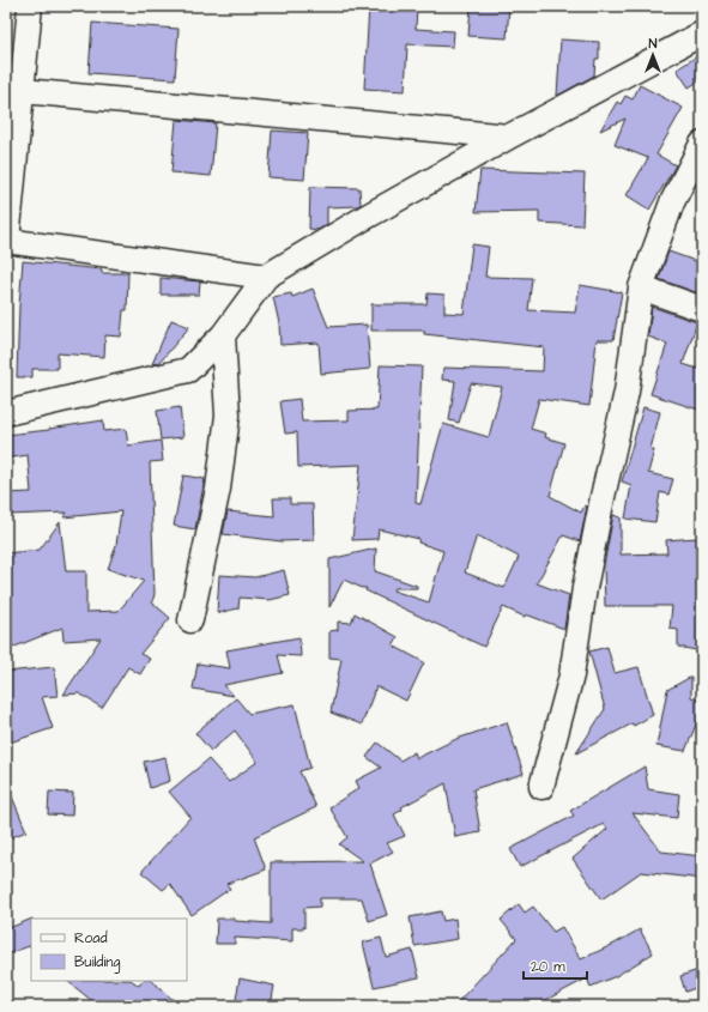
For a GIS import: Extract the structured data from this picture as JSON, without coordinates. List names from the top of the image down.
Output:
{
  "legend": ["Road", "Building"],
  "scale_bar": "20 m",
  "north": "top"
}
